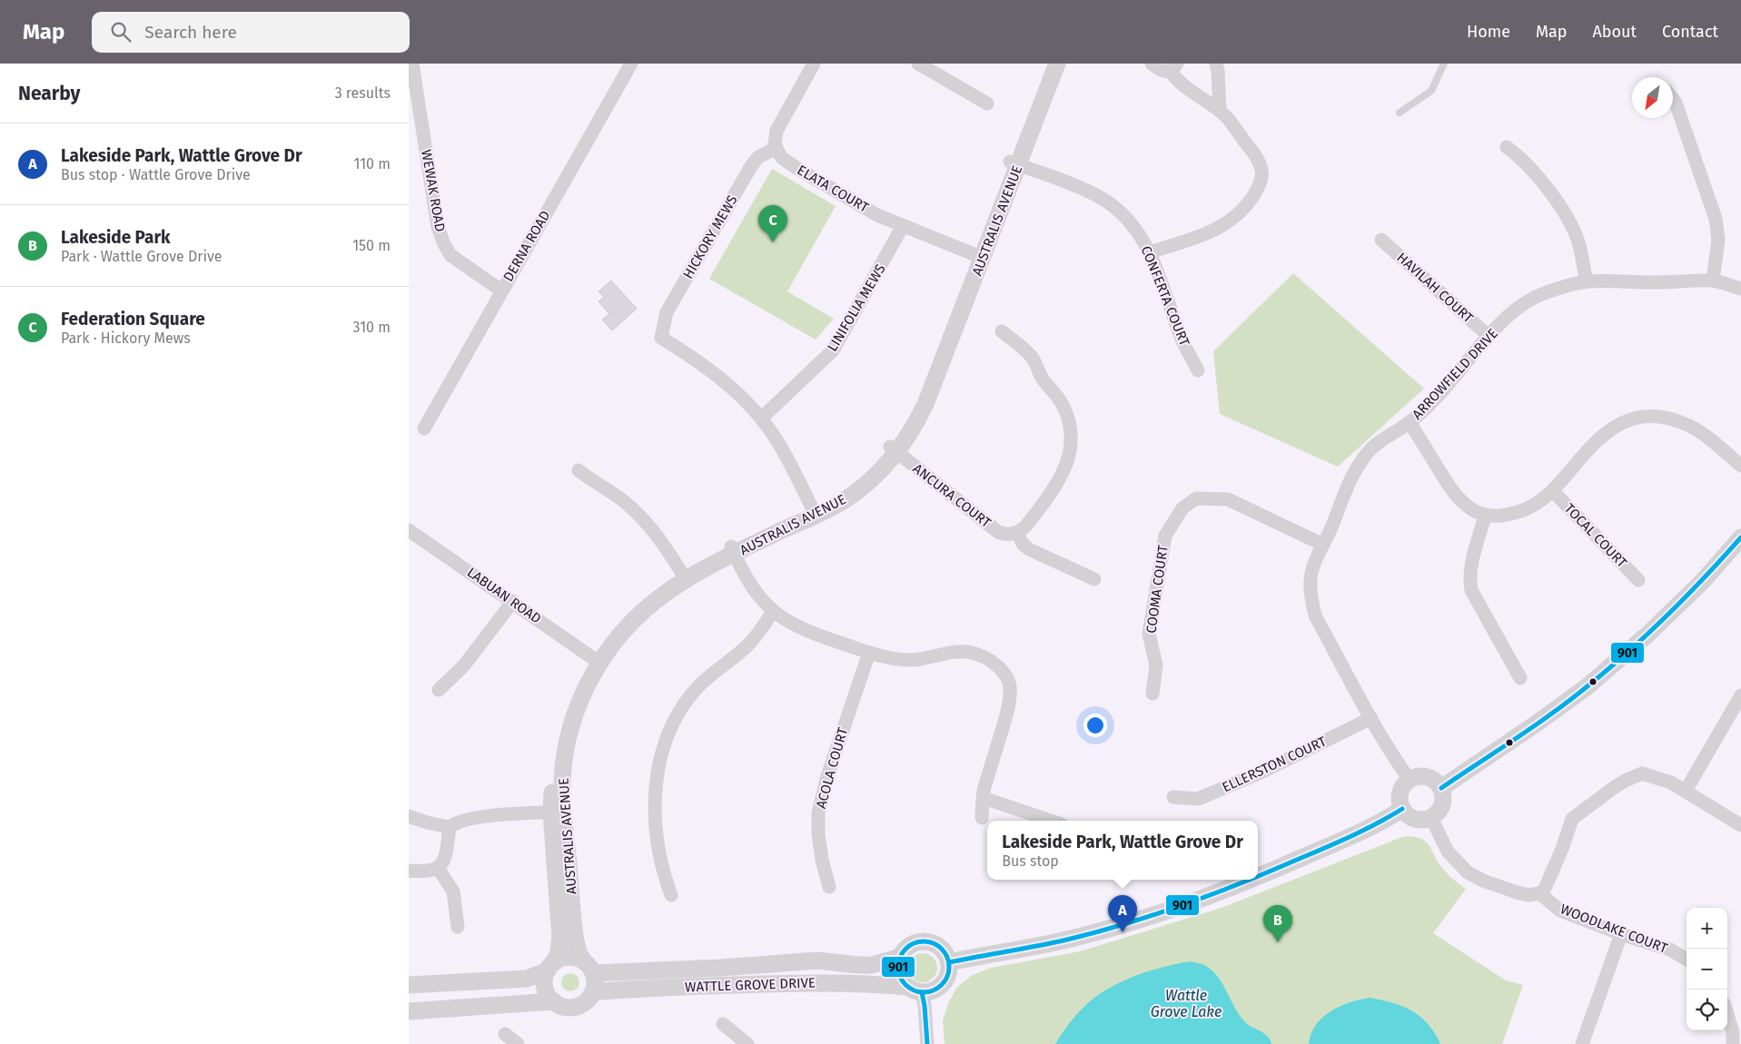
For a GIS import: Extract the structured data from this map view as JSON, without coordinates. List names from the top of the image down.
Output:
{
  "streets": {
    "street": [
      "ELATA COURT",
      "WEWAK ROAD",
      "AUSTRALIS AVENUE",
      "HICKORY MEWS",
      "DERNA ROAD",
      "HAVILAH COURT",
      "CONFERTA COURT",
      "LINIFOLIA MEWS",
      "ARROWFIELD DRIVE",
      "ANCURA COURT",
      "TOCAL COURT",
      "COOMA COURT",
      "LABUAN ROAD",
      "ELLERSTON COURT",
      "ACOLA COURT",
      "WOODLAKE COURT",
      "WATTLE GROVE DRIVE"
    ]
  },
  "crossings": [
    ["ELATA COURT", "AUSTRALIS AVENUE"],
    ["ELATA COURT", "HICKORY MEWS"],
    ["ELATA COURT", "LINIFOLIA MEWS"],
    ["WEWAK ROAD", "DERNA ROAD"],
    ["AUSTRALIS AVENUE", "CONFERTA COURT"],
    ["AUSTRALIS AVENUE", "ANCURA COURT"],
    ["AUSTRALIS AVENUE", "LABUAN ROAD"],
    ["AUSTRALIS AVENUE", "WATTLE GROVE DRIVE"],
    ["HICKORY MEWS", "LINIFOLIA MEWS"],
    ["HAVILAH COURT", "ARROWFIELD DRIVE"],
    ["ARROWFIELD DRIVE", "COOMA COURT"],
    ["ARROWFIELD DRIVE", "ELLERSTON COURT"]
  ],
  "water": ["Wattle Grove Lake"],
  "lines": ["transit line 901"],
  "north": "bottom left",
  "page": {
    "header": "Map",
    "search": "Search here",
    "nav": [
      "Home",
      "Map",
      "About",
      "Contact"
    ],
    "heading": ["Nearby", "3 results"],
    "list": [
      {
        "mark": "A",
        "name": "Lakeside Park, Wattle Grove Dr",
        "note": "Bus stop · Wattle Grove Drive",
        "value": "110 m"
      },
      {
        "mark": "B",
        "name": "Lakeside Park",
        "note": "Park · Wattle Grove Drive",
        "value": "150 m"
      },
      {
        "mark": "C",
        "name": "Federation Square",
        "note": "Park · Hickory Mews",
        "value": "310 m"
      }
    ],
    "pins": ["C", "A", "B"],
    "popup": ["Lakeside Park, Wattle Grove Dr", "Bus stop"],
    "map_buttons": ["+", "−"]
  }
}
